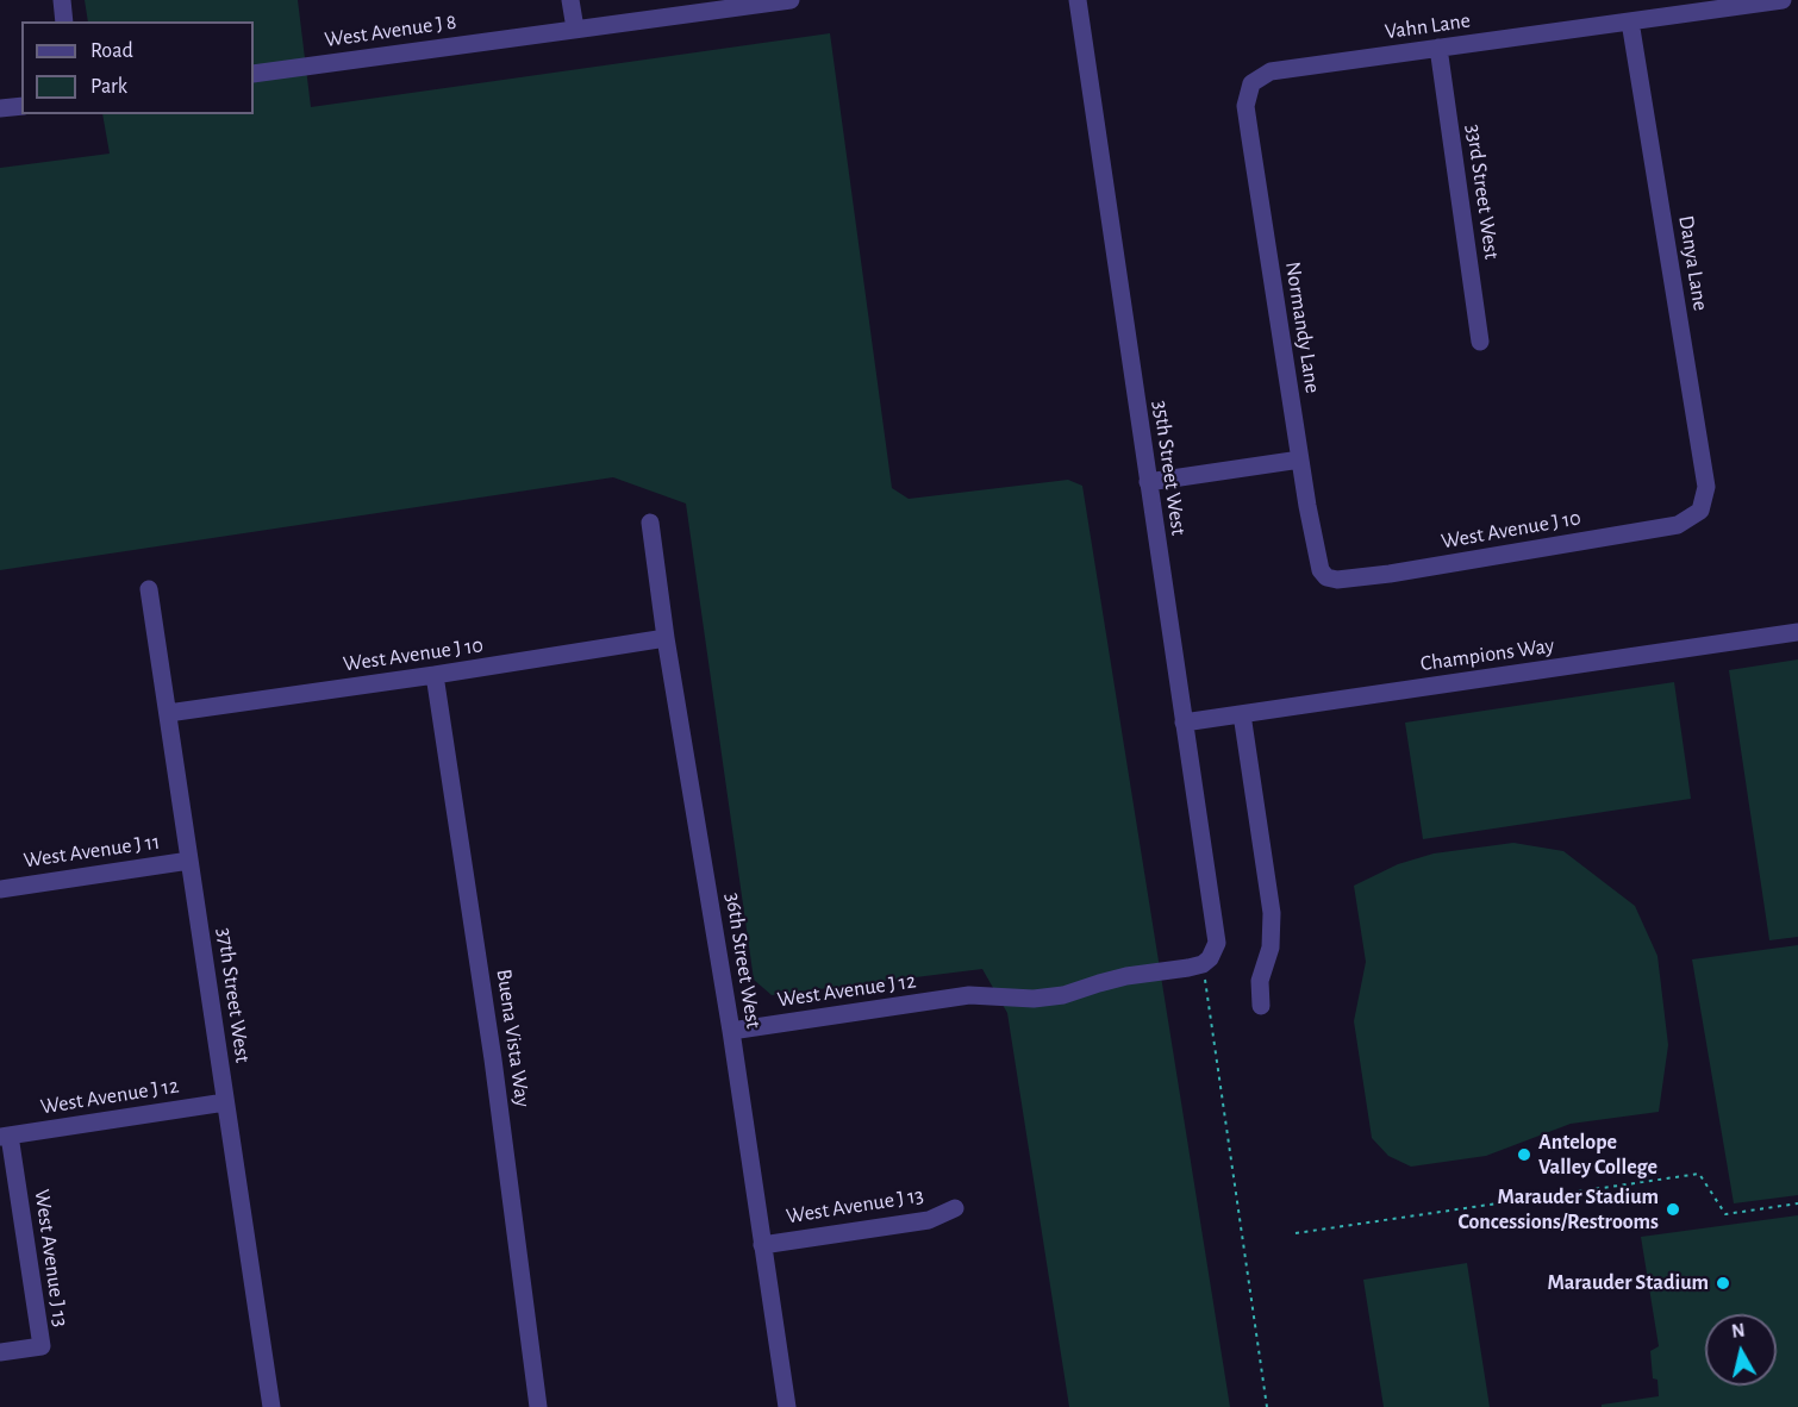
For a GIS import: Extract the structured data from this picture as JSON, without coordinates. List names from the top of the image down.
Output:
{
  "streets": {
    "street": [
      "Vahn Lane",
      "West Avenue J 8",
      "33rd Street West",
      "Danya Lane",
      "Normandy Lane",
      "35th Street West",
      "West Avenue J 10",
      "Champions Way",
      "West Avenue J 11",
      "36th Street West",
      "West Avenue J 12",
      "37th Street West",
      "Buena Vista Way",
      "West Avenue J 13"
    ]
  },
  "crossings": [
    ["Vahn Lane", "33rd Street West"],
    ["Vahn Lane", "Danya Lane"],
    ["Vahn Lane", "Normandy Lane"],
    ["Danya Lane", "West Avenue J 10"],
    ["Normandy Lane", "West Avenue J 10"],
    ["35th Street West", "Champions Way"],
    ["35th Street West", "West Avenue J 12"],
    ["West Avenue J 10", "36th Street West"],
    ["West Avenue J 10", "37th Street West"],
    ["West Avenue J 10", "Buena Vista Way"],
    ["West Avenue J 11", "37th Street West"],
    ["36th Street West", "West Avenue J 12"],
    ["36th Street West", "West Avenue J 13"],
    ["West Avenue J 12", "37th Street West"],
    ["West Avenue J 12", "West Avenue J 13"]
  ],
  "places": ["Antelope Valley College", "Marauder Stadium Concessions/Restrooms", "Marauder Stadium"],
  "legend": ["Road", "Park"],
  "north": "top"
}
